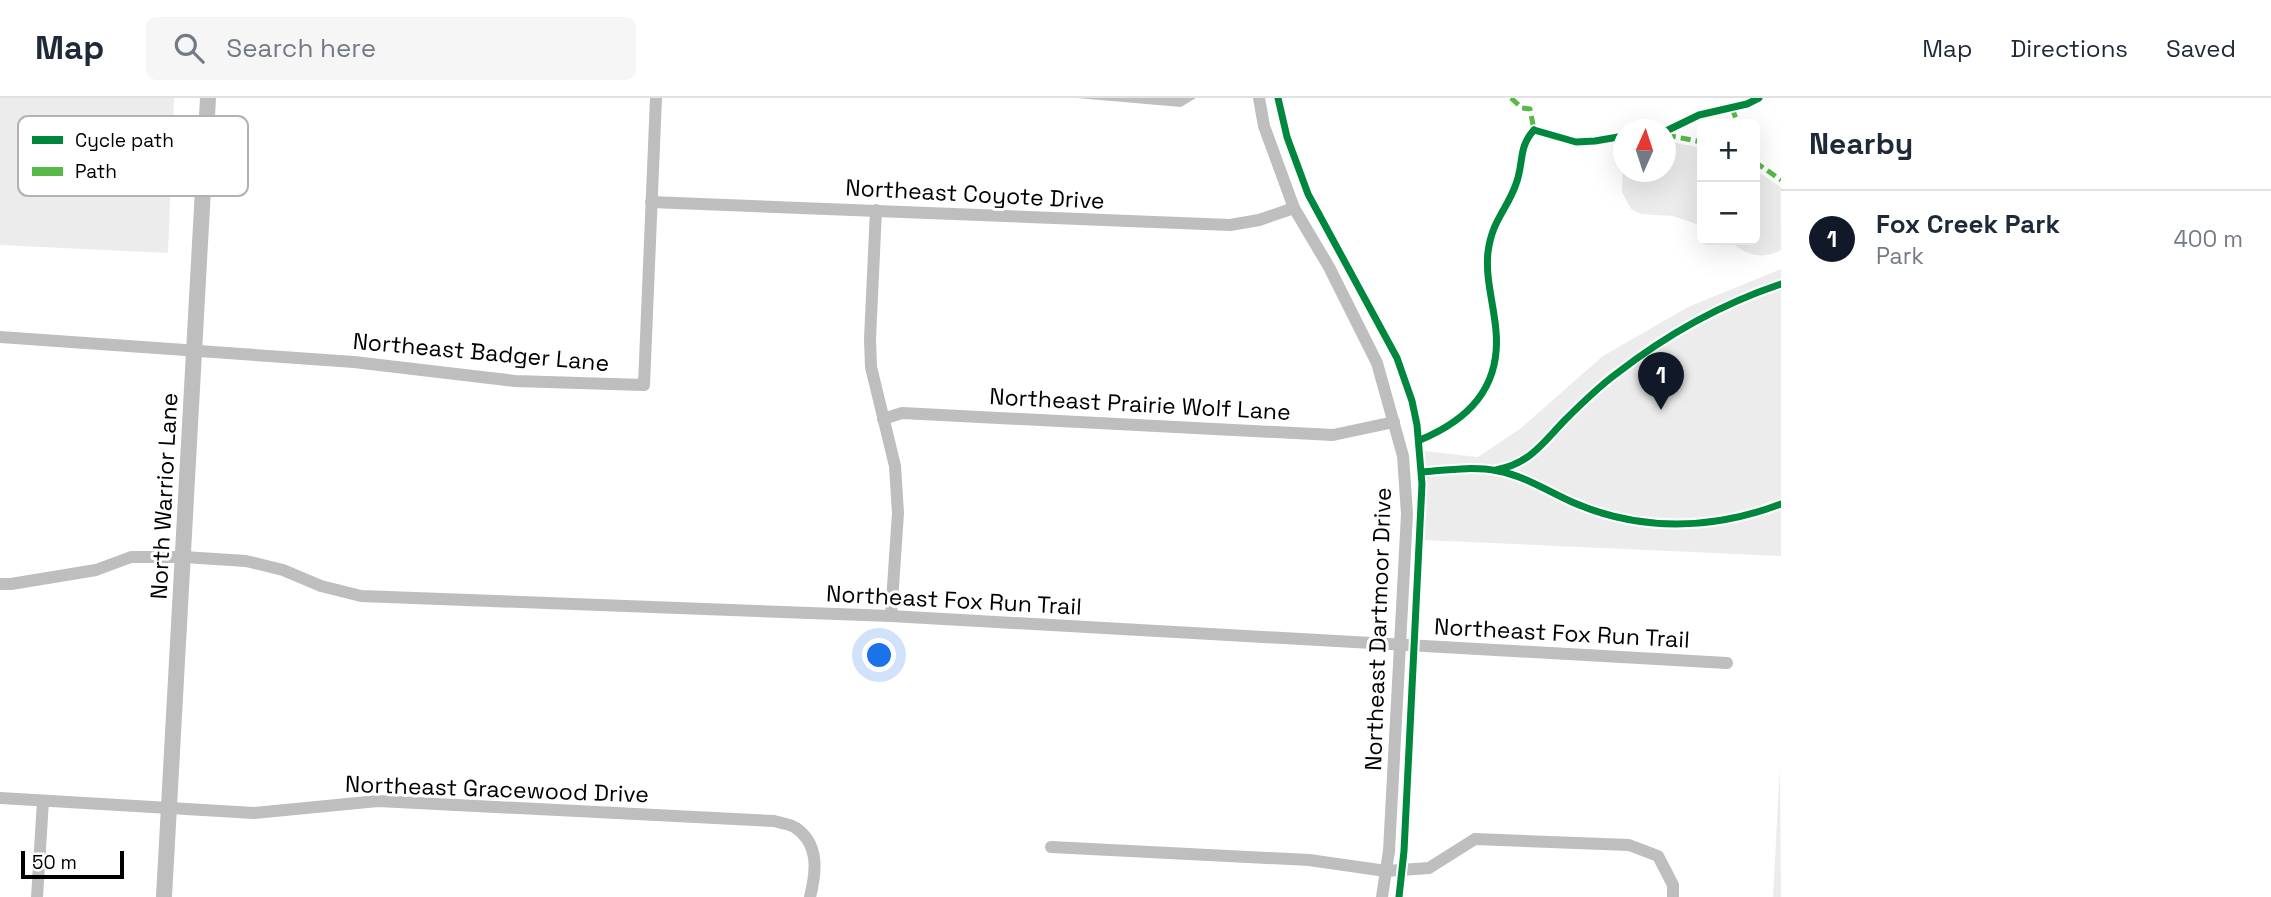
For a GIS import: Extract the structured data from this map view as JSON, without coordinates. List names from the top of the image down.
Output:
{
  "streets": {
    "street": [
      "Northeast Coyote Drive",
      "Northeast Badger Lane",
      "Northeast Prairie Wolf Lane",
      "North Warrior Lane",
      "Northeast Fox Run Trail",
      "Northeast Dartmoor Drive",
      "Northeast Gracewood Drive"
    ]
  },
  "crossings": [
    ["Northeast Coyote Drive", "Northeast Badger Lane"],
    ["Northeast Coyote Drive", "Northeast Dartmoor Drive"],
    ["Northeast Badger Lane", "North Warrior Lane"],
    ["Northeast Prairie Wolf Lane", "Northeast Dartmoor Drive"],
    ["North Warrior Lane", "Northeast Fox Run Trail"],
    ["North Warrior Lane", "Northeast Gracewood Drive"],
    ["Northeast Fox Run Trail", "Northeast Dartmoor Drive"]
  ],
  "legend": ["Cycle path", "Path"],
  "scale_bar": "50 m",
  "north": "top",
  "page": {
    "header": "Map",
    "search": "Search here",
    "nav": ["Map", "Directions", "Saved"],
    "heading": "Nearby",
    "map_buttons": ["+", "−"],
    "list": [
      {
        "mark": "1",
        "name": "Fox Creek Park",
        "note": "Park",
        "value": "400 m"
      }
    ],
    "pins": "1",
    "scale": "50 m"
  }
}
